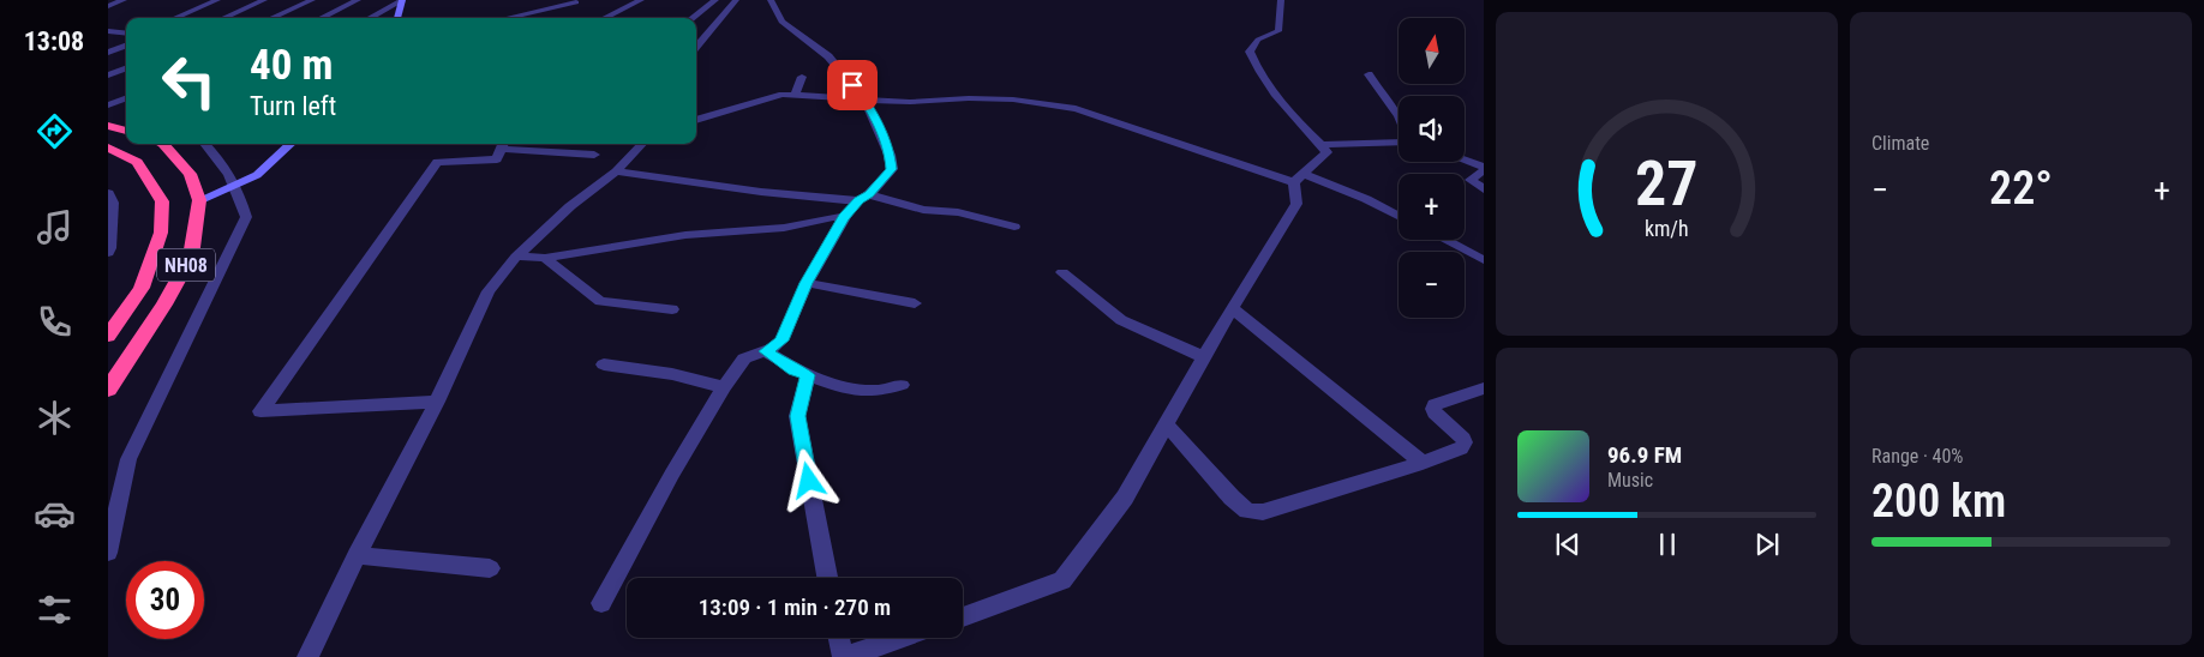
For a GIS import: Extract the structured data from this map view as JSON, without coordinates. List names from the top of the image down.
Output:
{
  "streets": {
    "highway": ["NH08"]
  },
  "north": "top",
  "page": {
    "tabs": "13:08",
    "tile": [
      "Climate",
      ["Range · 40%", "200 km"]
    ],
    "map_buttons": ["+", "−"],
    "turn": ["40 m", "Turn left"],
    "heat": ["−", "22°", "+"],
    "song": ["96.9 FM", "Music"],
    "limit": "30",
    "trip": "13:09 · 1 min · 270 m",
    "gauge": ["27", "km/h"]
  }
}
